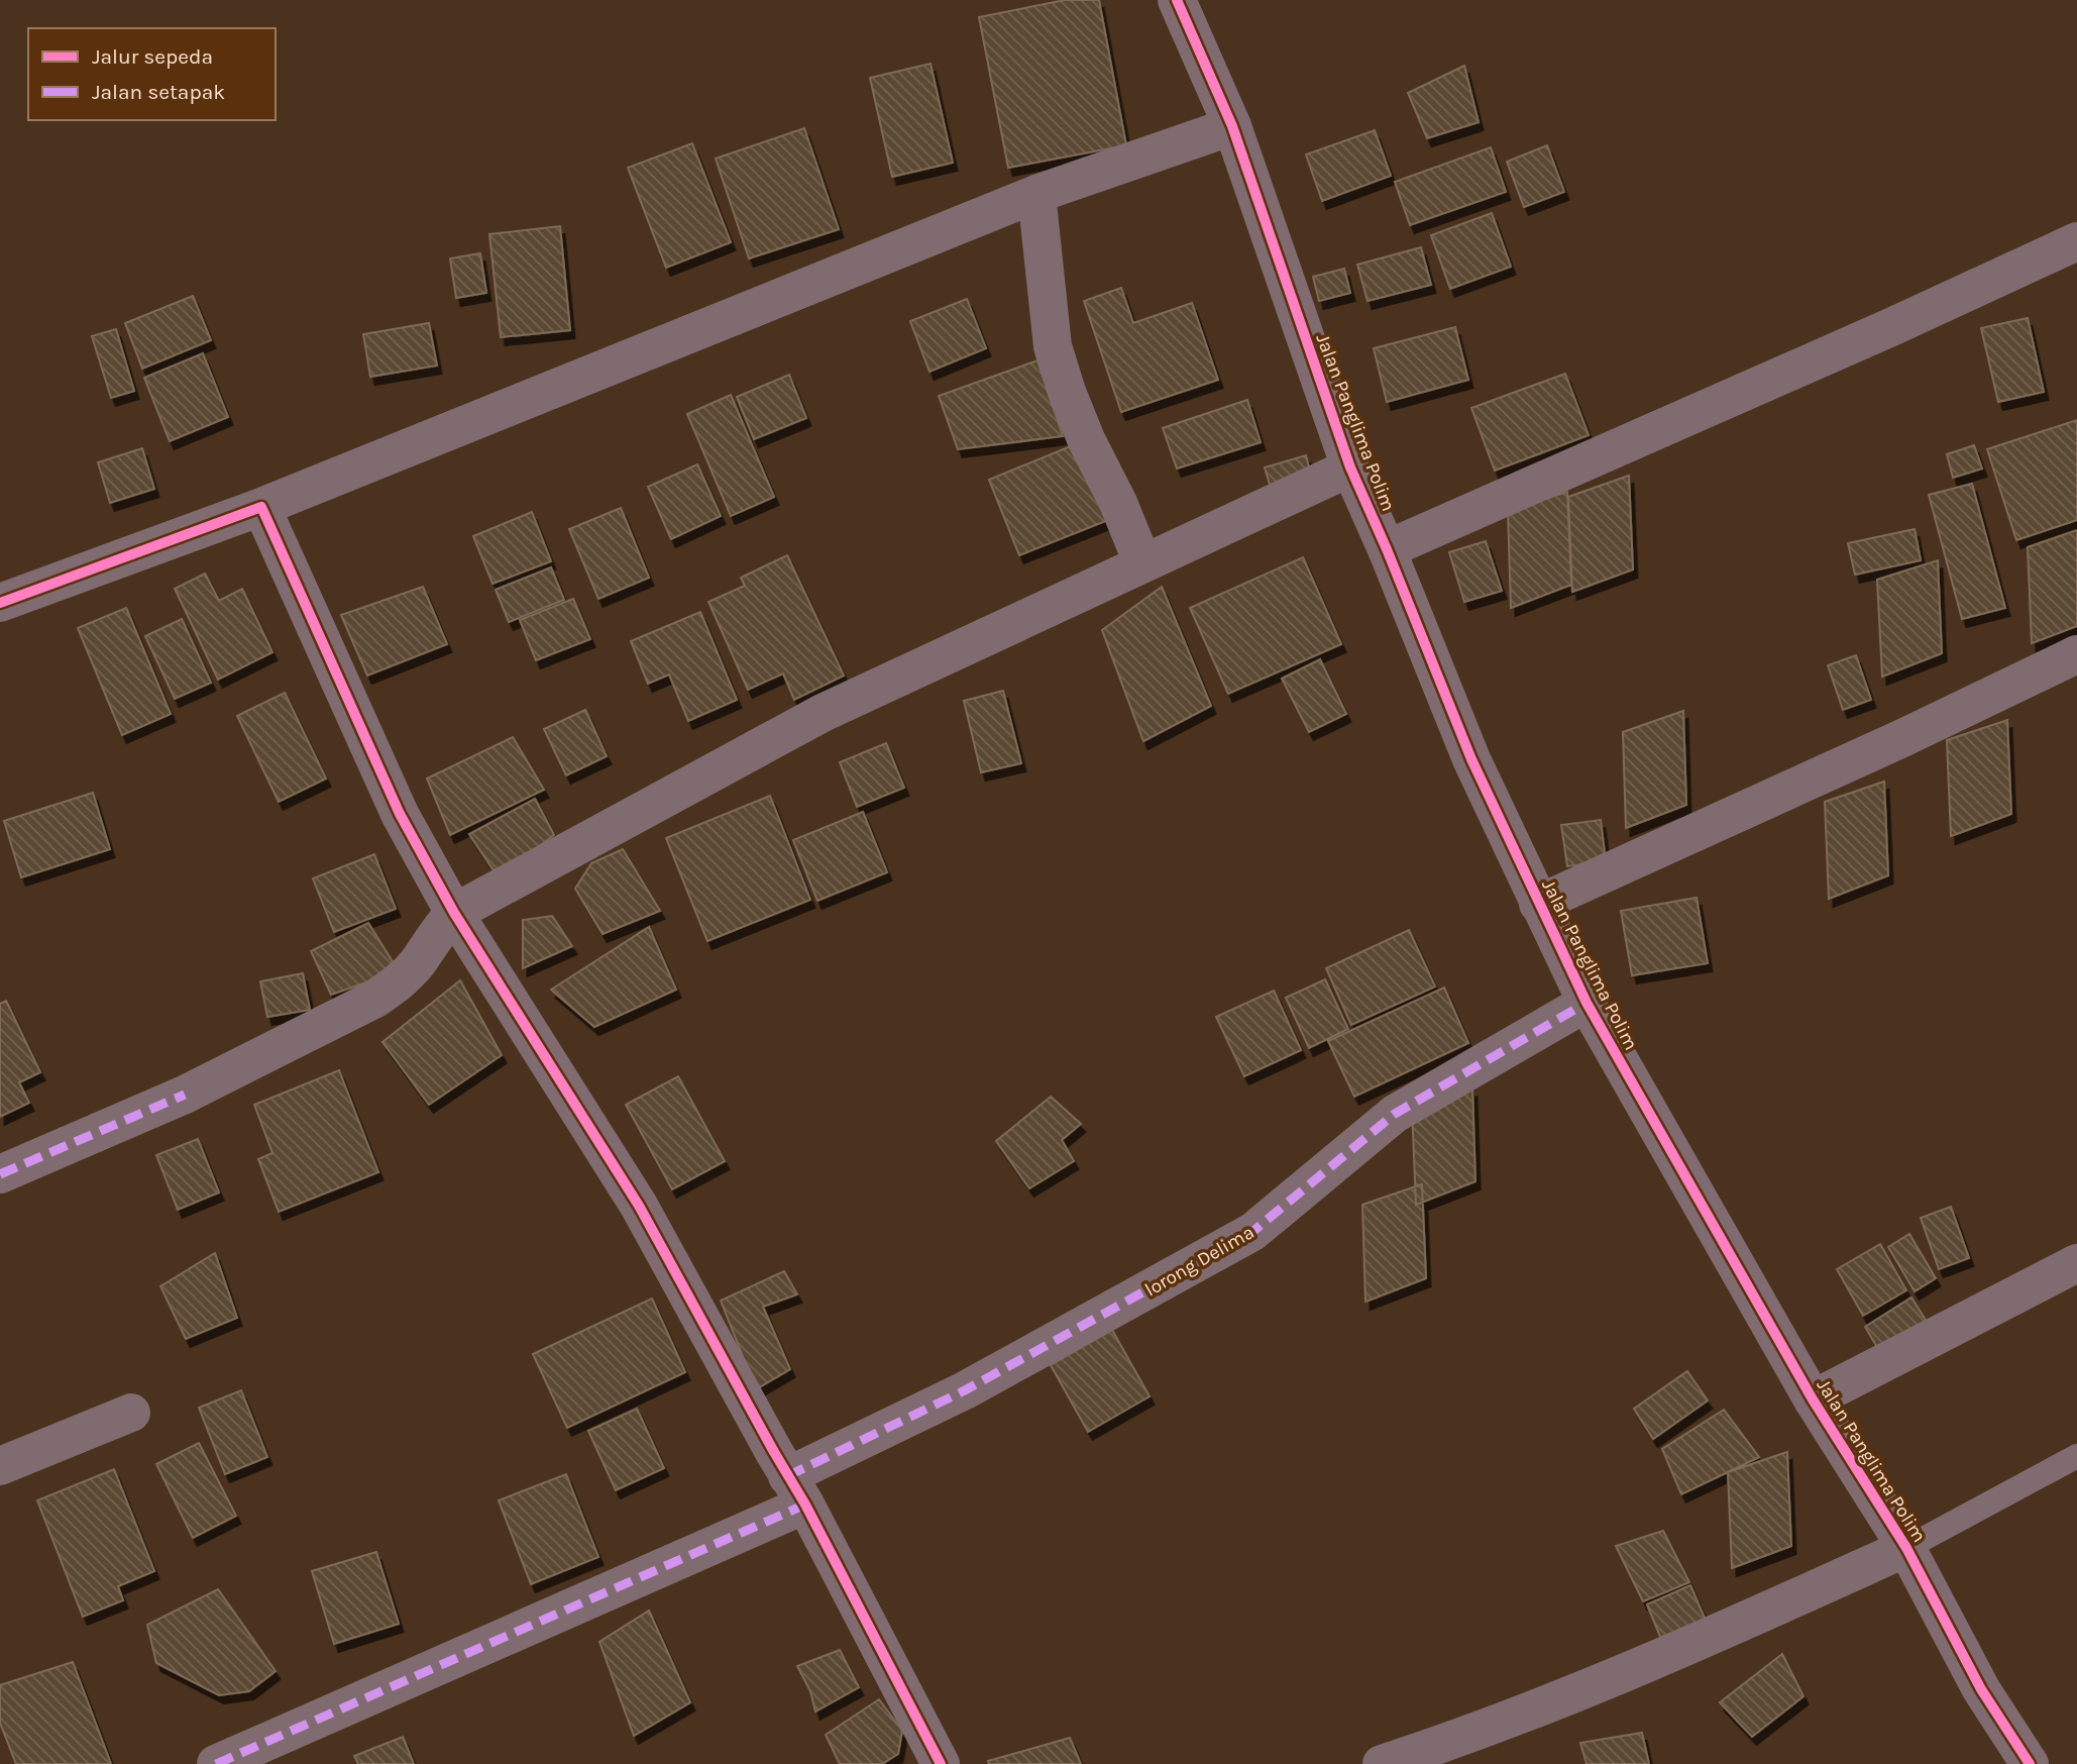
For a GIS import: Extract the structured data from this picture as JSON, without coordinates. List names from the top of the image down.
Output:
{
  "streets": {
    "street": ["Jalan Panglima Polim", "lorong Delima"]
  },
  "crossings": [
    ["Jalan Panglima Polim", "lorong Delima"]
  ],
  "legend": ["Jalur sepeda", "Jalan setapak"]
}
